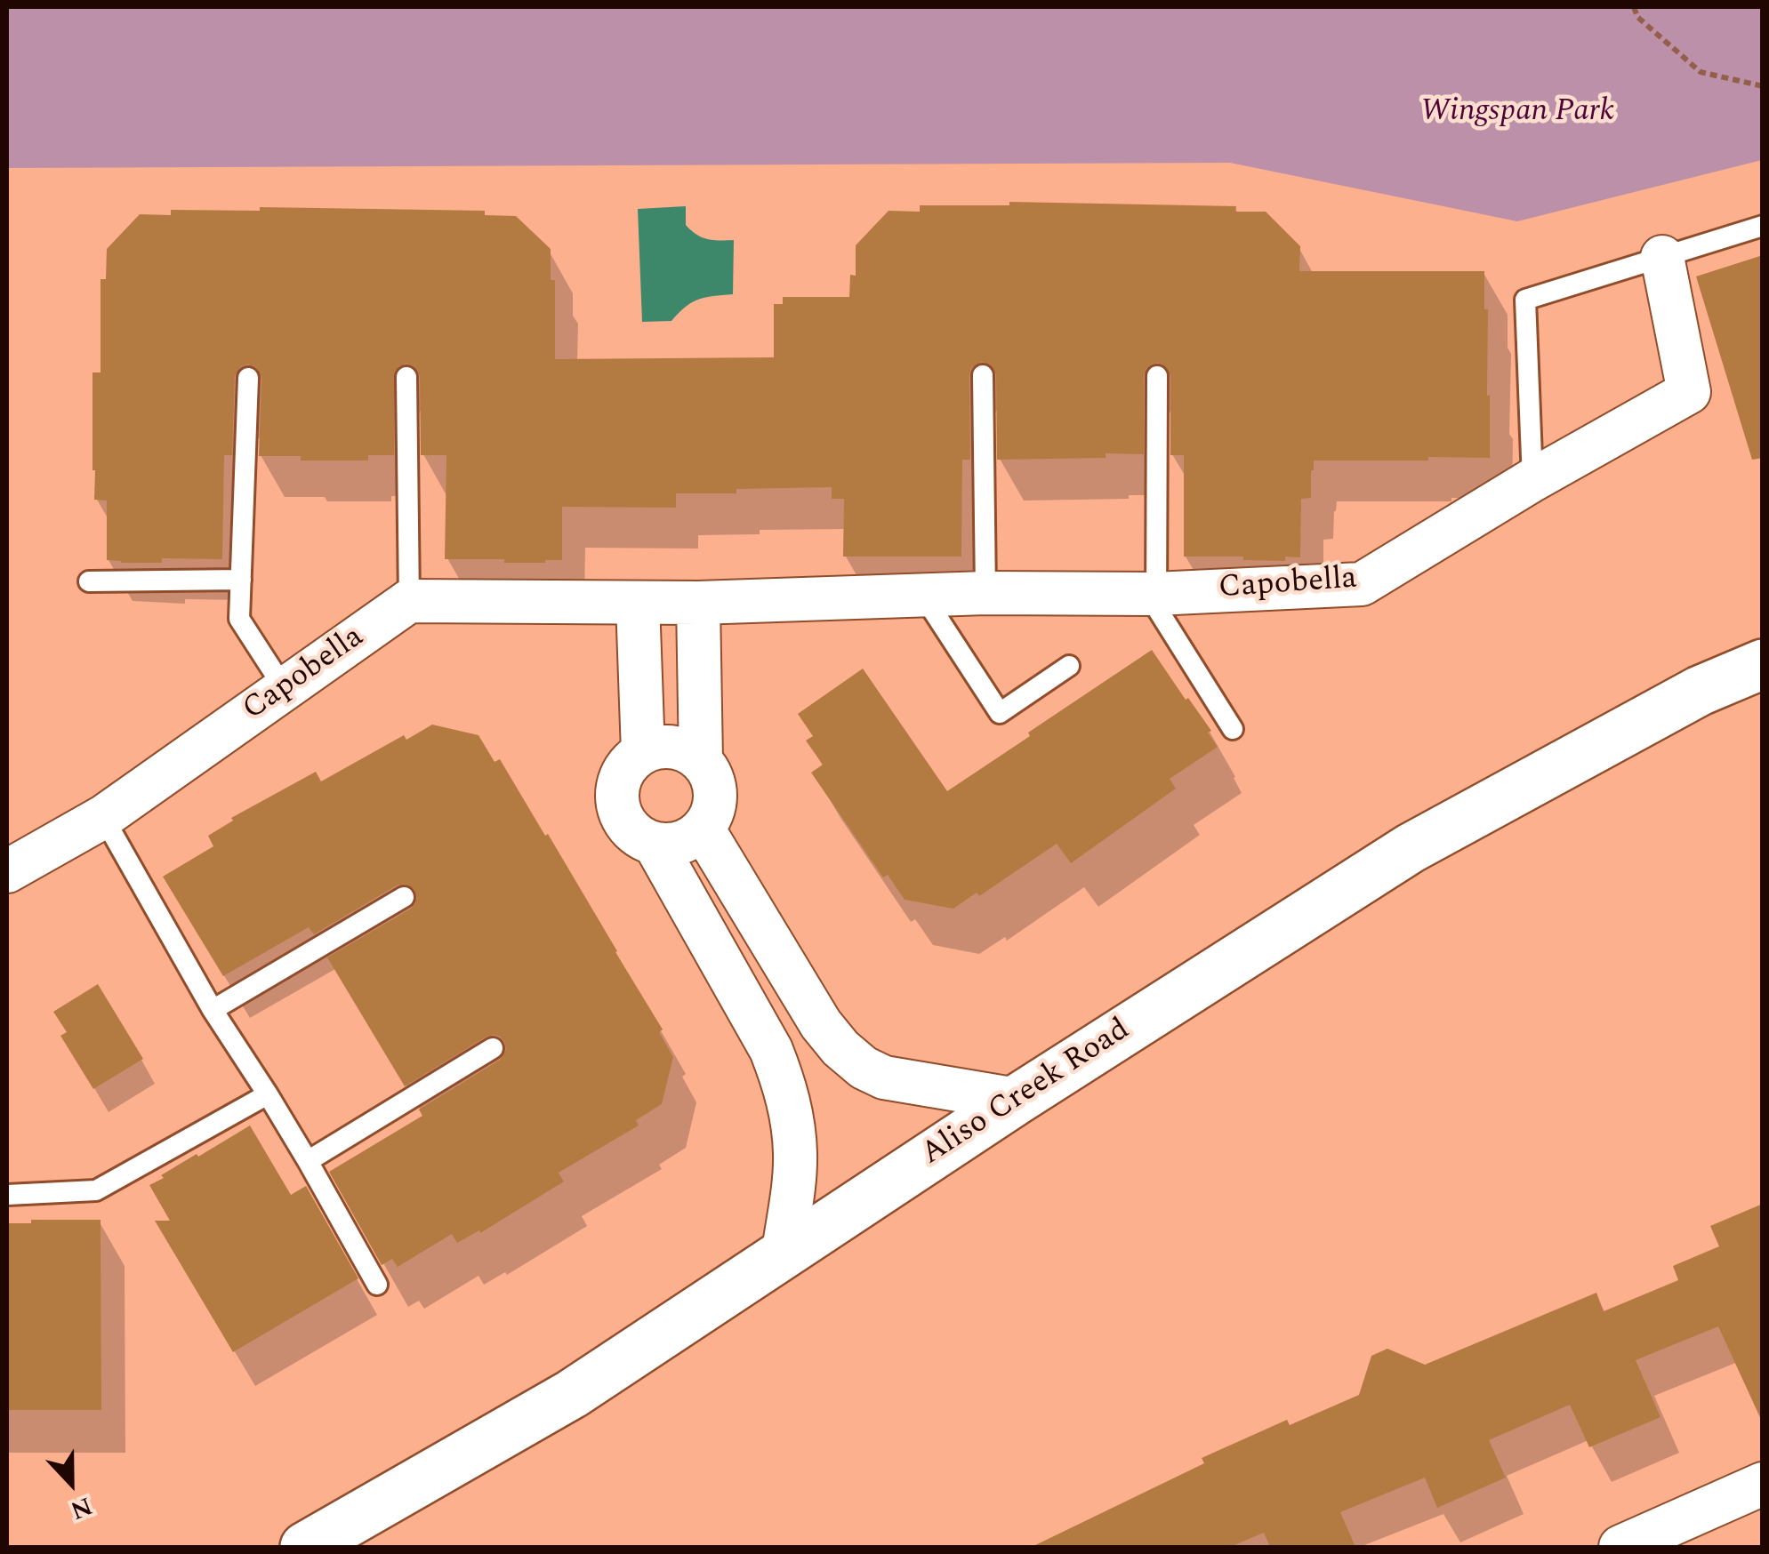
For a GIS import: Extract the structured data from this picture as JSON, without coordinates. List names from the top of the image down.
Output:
{
  "streets": {
    "main road": ["Aliso Creek Road"],
    "street": ["Capobella"]
  },
  "parks": ["Wingspan Park"],
  "north": "bottom"
}
